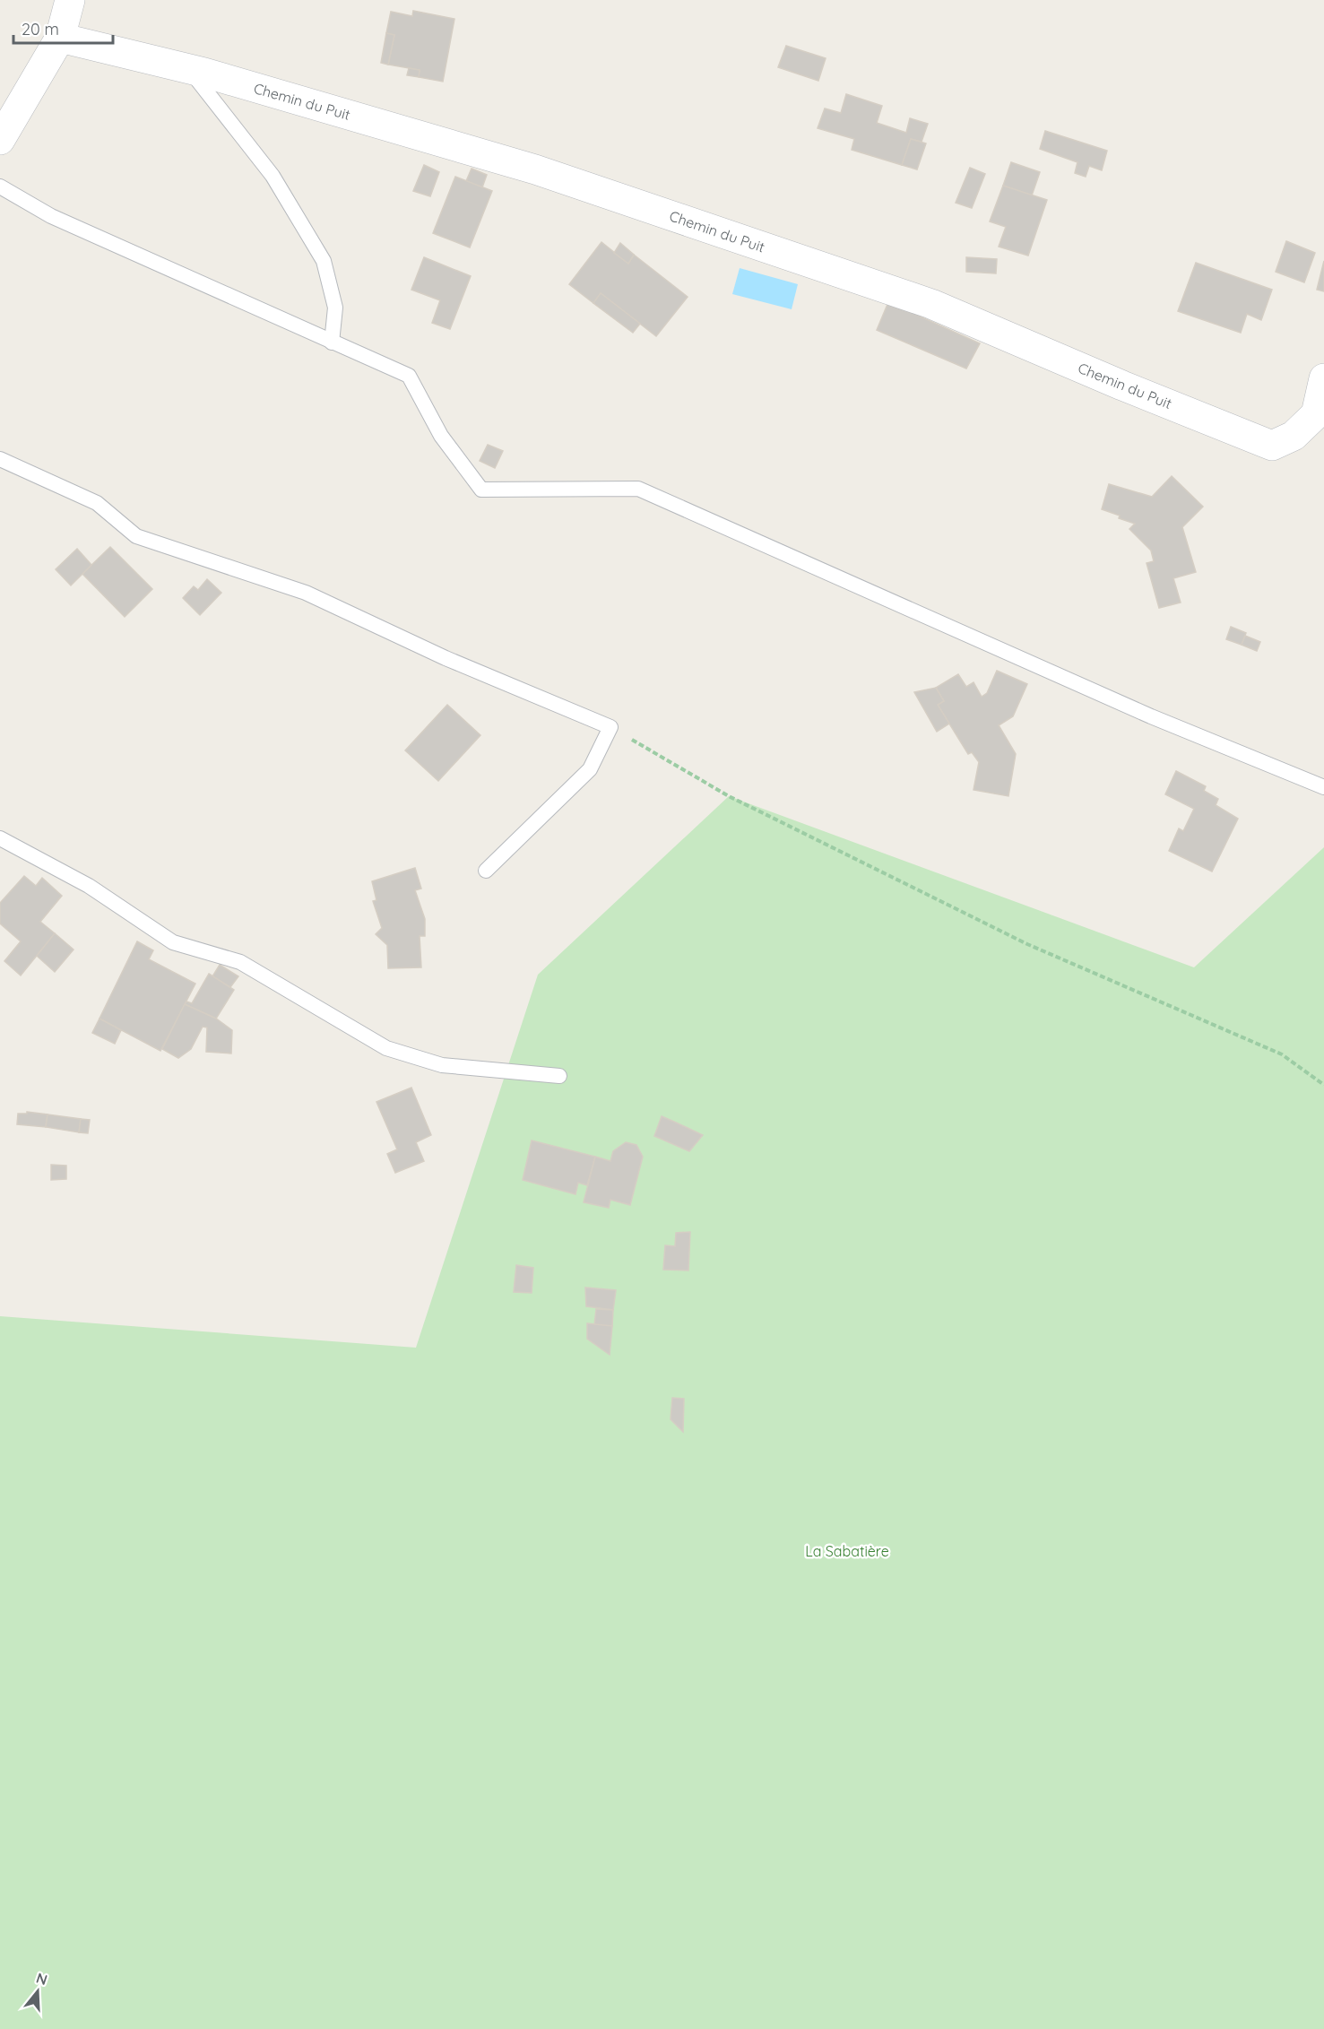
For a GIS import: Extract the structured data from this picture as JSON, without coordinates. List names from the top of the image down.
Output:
{
  "streets": {
    "street": ["Chemin du Puit"]
  },
  "parks": ["La Sabatière"],
  "scale_bar": "20 m",
  "north": "top"
}
